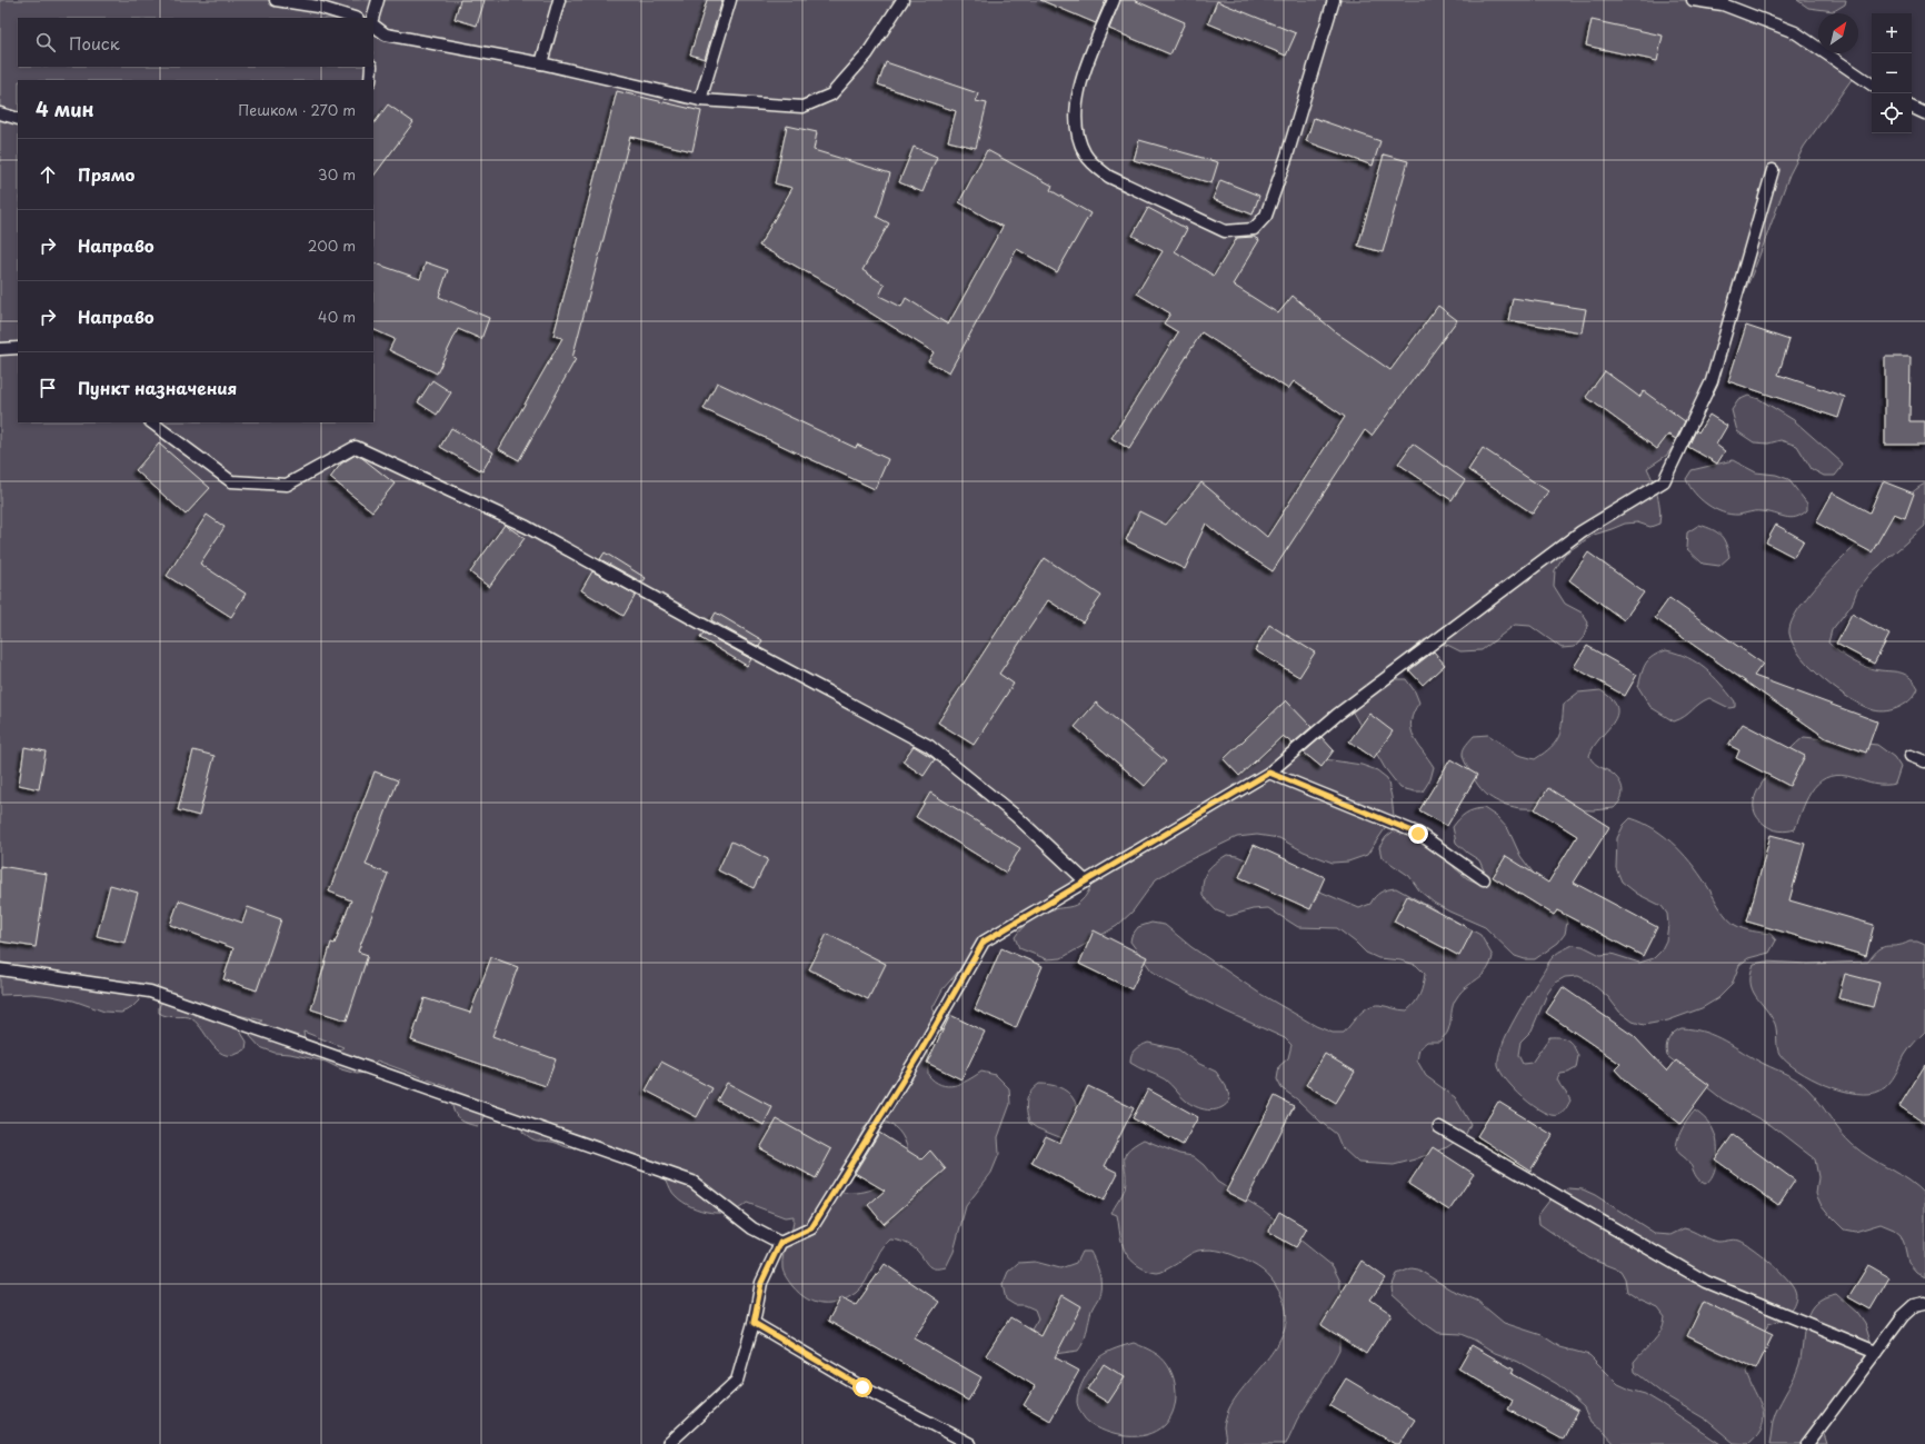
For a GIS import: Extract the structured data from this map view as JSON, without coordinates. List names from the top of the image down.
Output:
{
  "north": "top right",
  "page": {
    "map_buttons": ["+", "−"],
    "search": "Поиск",
    "heading": ["4 мин", "Пешком · 270 m"],
    "list": [
      ["Прямо", "30 m"],
      ["Направо", "200 m"],
      ["Направо", "40 m"],
      "Пункт назначения"
    ]
  }
}
